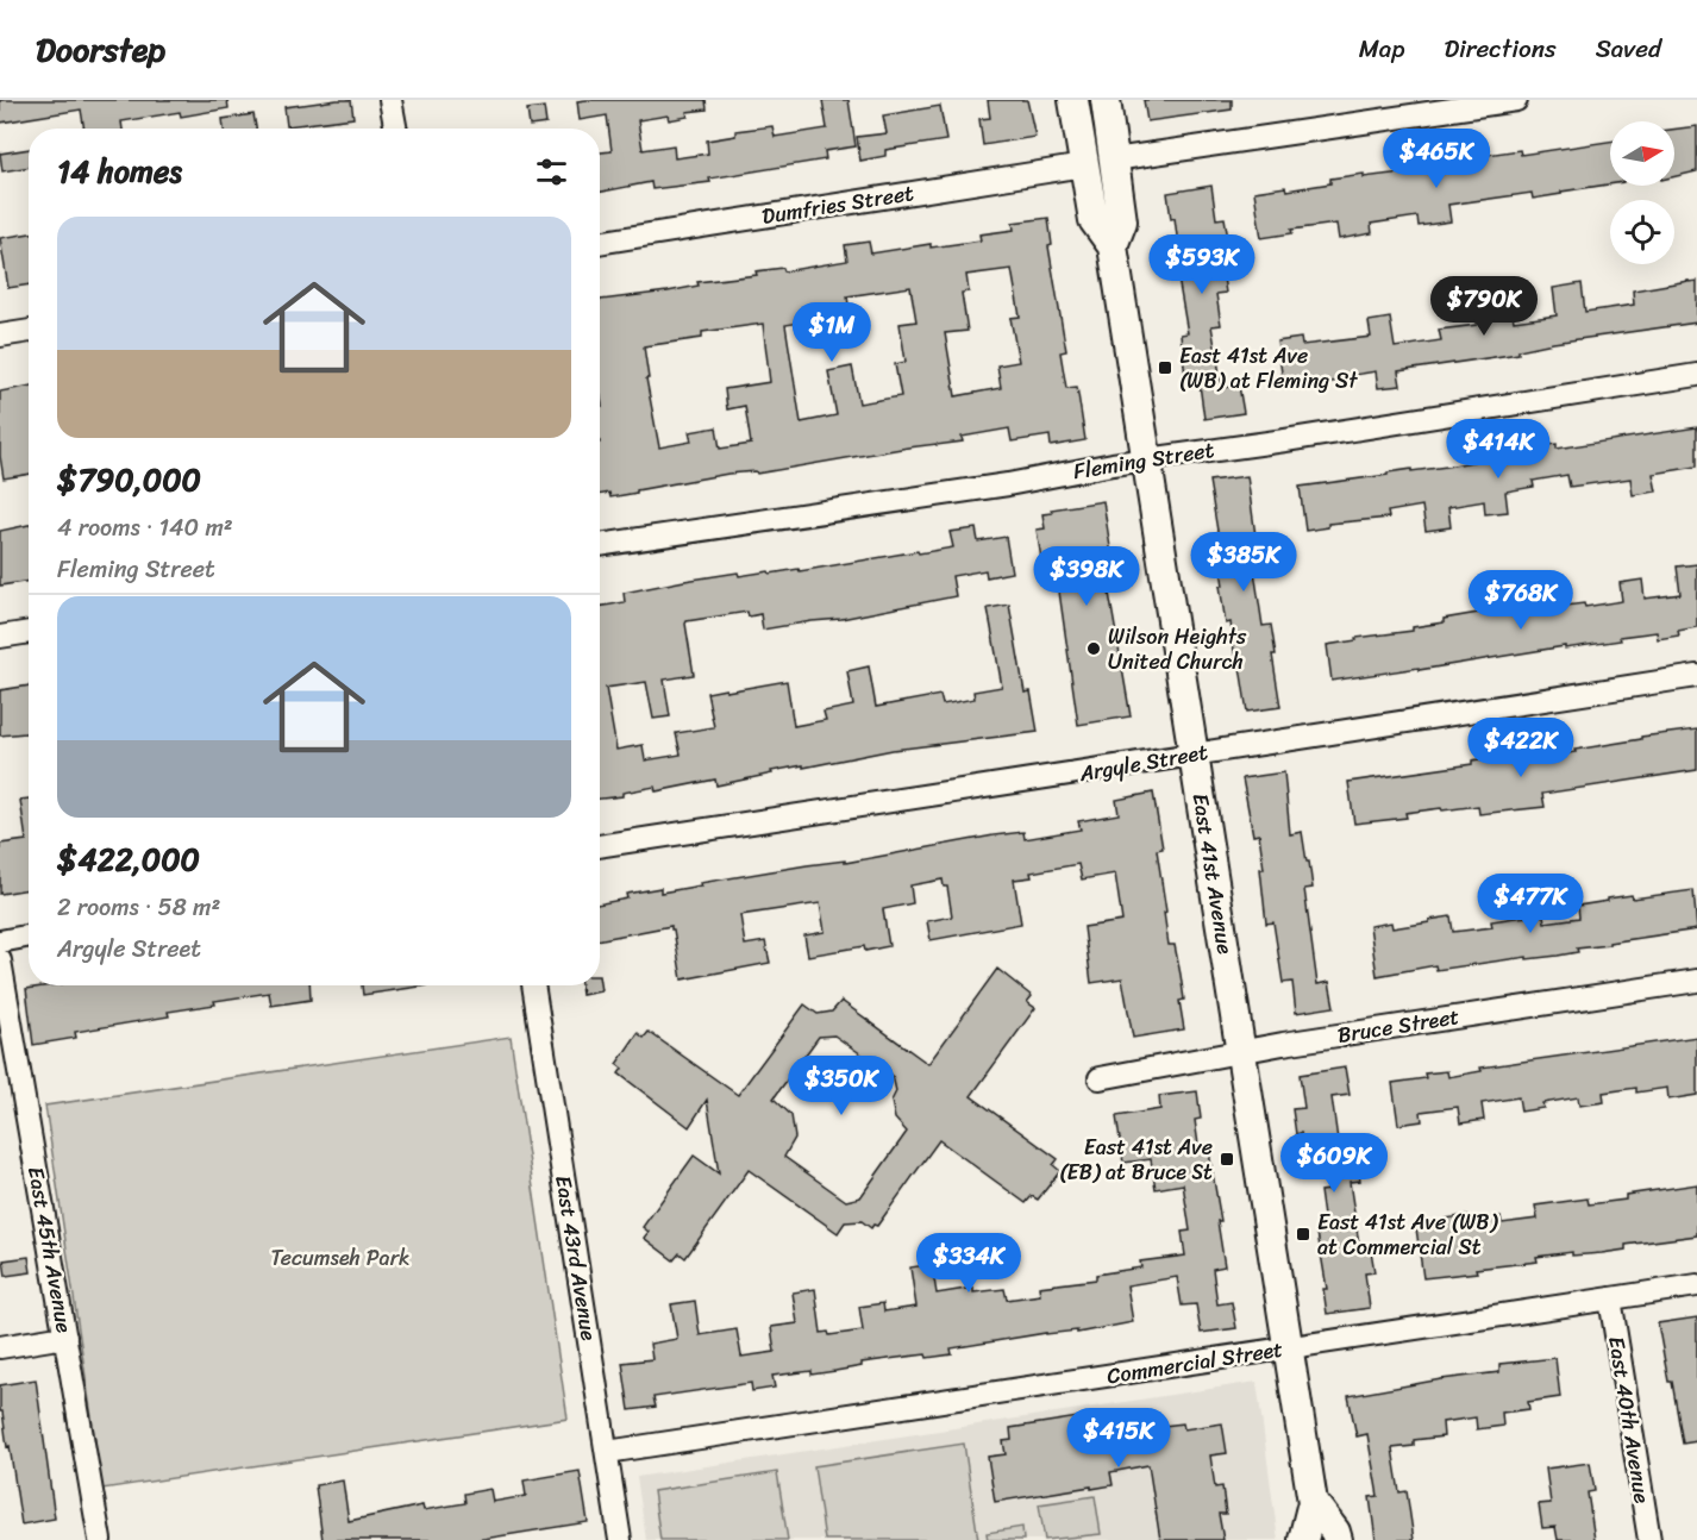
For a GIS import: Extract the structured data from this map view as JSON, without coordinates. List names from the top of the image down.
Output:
{
  "streets": {
    "main road": ["East 41st Avenue"],
    "street": [
      "Dumfries Street",
      "Fleming Street",
      "Argyle Street",
      "Bruce Street",
      "East 45th Avenue",
      "East 43rd Avenue",
      "Commercial Street",
      "East 40th Avenue"
    ]
  },
  "crossings": [
    ["Dumfries Street", "East 41st Avenue"],
    ["Fleming Street", "East 41st Avenue"],
    ["Argyle Street", "East 41st Avenue"],
    ["East 41st Avenue", "Bruce Street"],
    ["East 41st Avenue", "Commercial Street"],
    ["East 43rd Avenue", "Commercial Street"],
    ["Commercial Street", "East 40th Avenue"]
  ],
  "parks": ["Tecumseh Park"],
  "places": {
    "transit": ["East 41st Ave (WB) at Fleming St", "East 41st Ave (EB) at Bruce St", "East 41st Ave (WB) at Commercial St"],
    "other": ["Wilson Heights United Church"]
  },
  "north": "right",
  "page": {
    "header": "Doorstep",
    "nav": ["Map", "Directions", "Saved"],
    "price": [
      "$465K",
      "$593K",
      "$790K",
      "$1M",
      "$414K",
      "$385K",
      "$398K",
      "$768K",
      "$422K",
      "$477K",
      "$350K",
      "$609K",
      "$334K",
      "$415K"
    ],
    "heading": "14 homes",
    "list": [
      {
        "name": "$790,000",
        "note": "4 rooms · 140 m² · Fleming Street"
      },
      {
        "name": "$422,000",
        "note": "2 rooms · 58 m² · Argyle Street"
      }
    ]
  }
}
